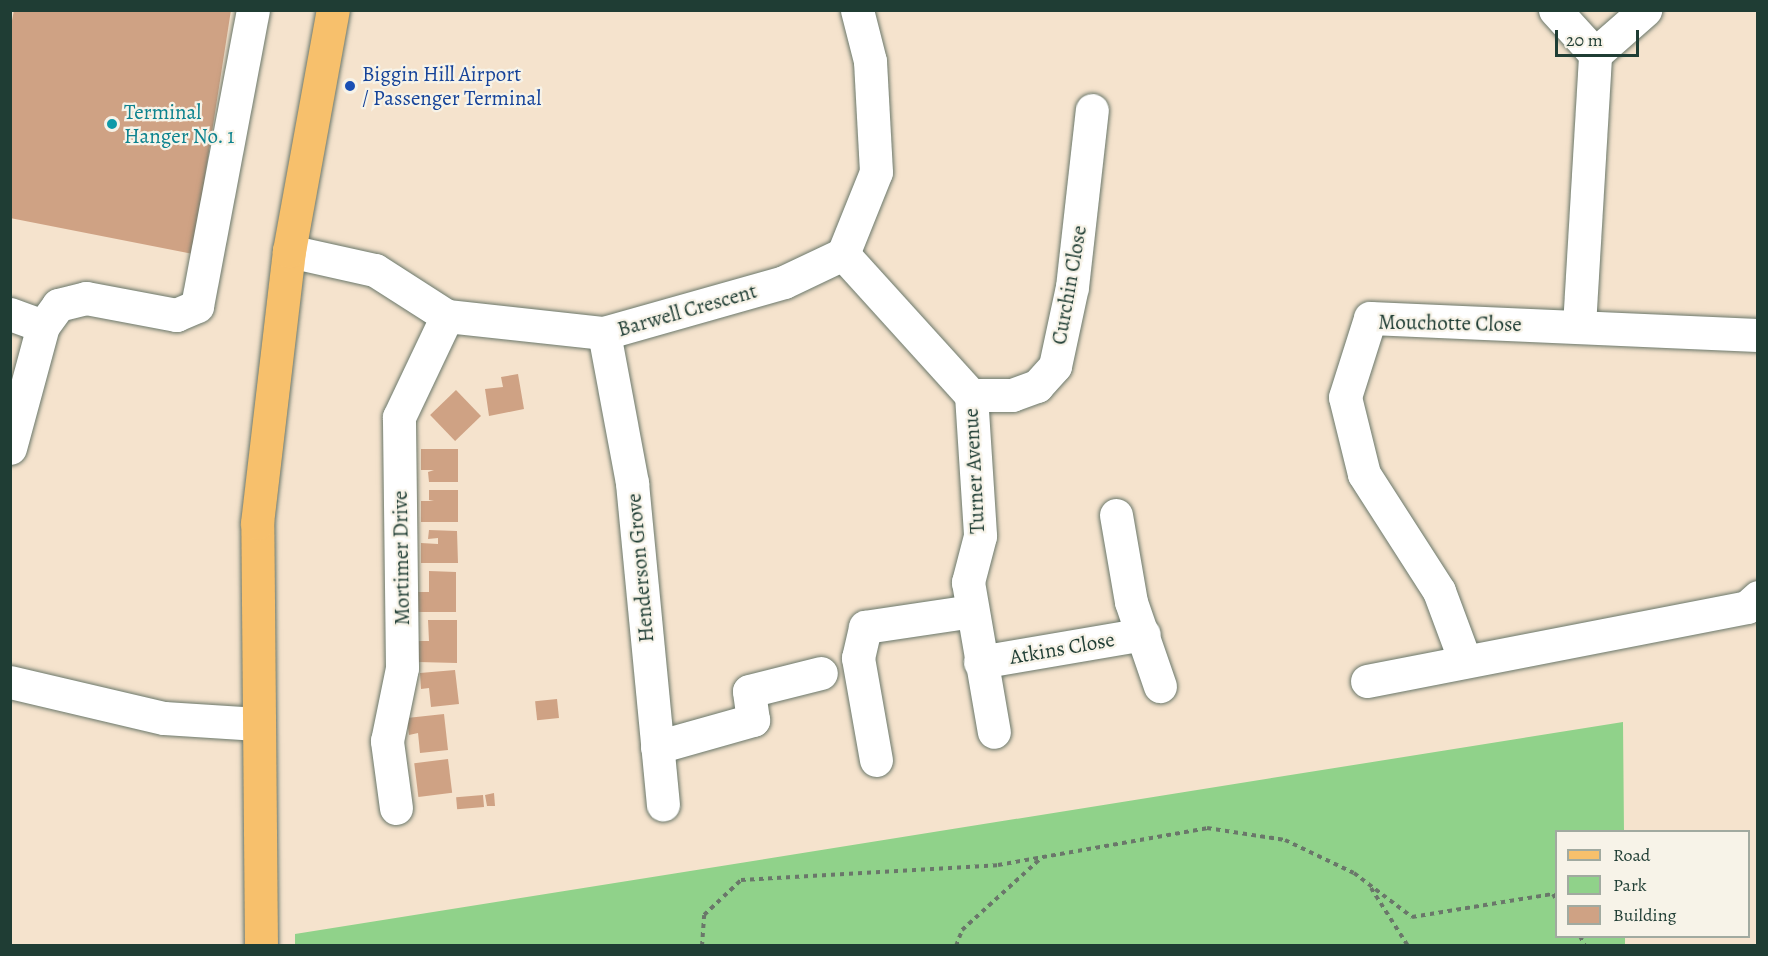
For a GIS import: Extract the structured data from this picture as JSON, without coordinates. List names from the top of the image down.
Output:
{
  "streets": {
    "street": [
      "Curchin Close",
      "Barwell Crescent",
      "Mouchotte Close",
      "Turner Avenue",
      "Mortimer Drive",
      "Henderson Grove",
      "Atkins Close"
    ]
  },
  "crossings": [
    ["Curchin Close", "Turner Avenue"],
    ["Barwell Crescent", "Turner Avenue"],
    ["Barwell Crescent", "Mortimer Drive"],
    ["Barwell Crescent", "Henderson Grove"],
    ["Turner Avenue", "Atkins Close"]
  ],
  "places": ["Biggin Hill Airport / Passenger Terminal", "Terminal Hanger No. 1"],
  "legend": ["Road", "Park", "Building"],
  "scale_bar": "20 m"
}
